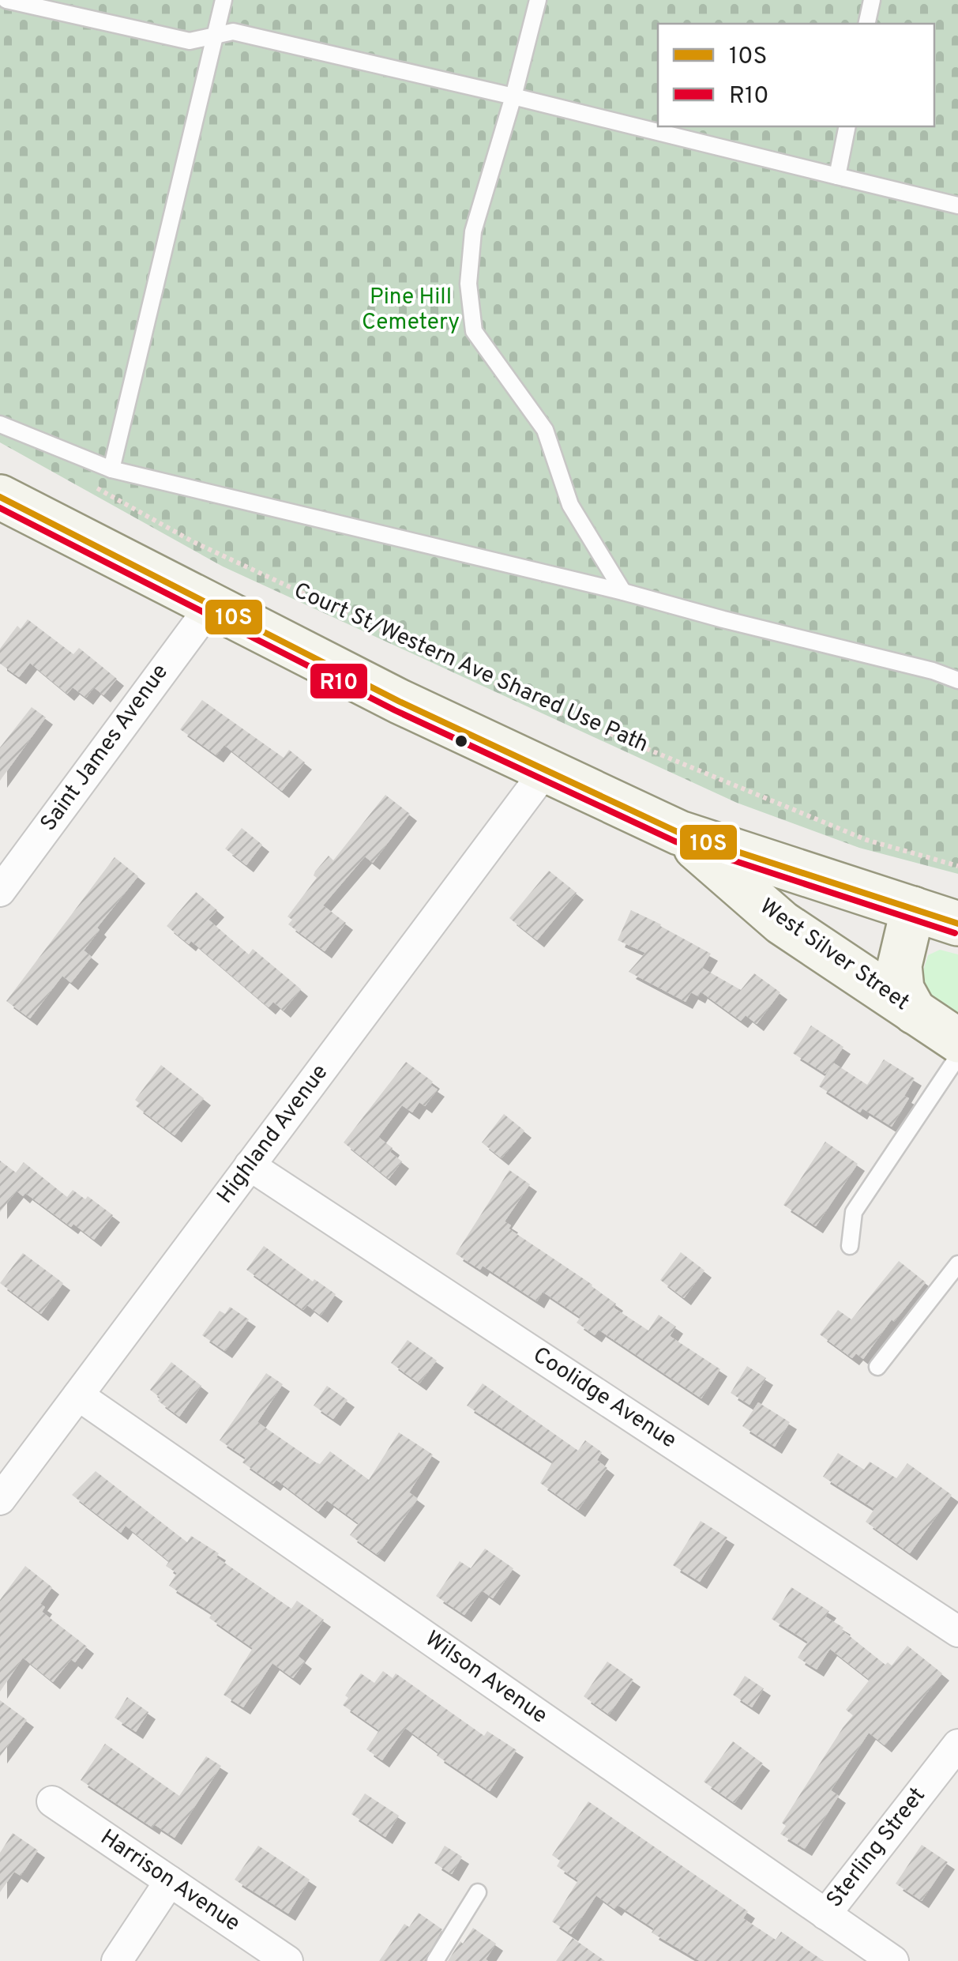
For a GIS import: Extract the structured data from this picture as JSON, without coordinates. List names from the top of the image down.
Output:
{
  "streets": {
    "main road": ["West Silver Street"],
    "street": [
      "Saint James Avenue",
      "Highland Avenue",
      "Coolidge Avenue",
      "Wilson Avenue",
      "Sterling Street",
      "Harrison Avenue"
    ],
    "path": ["Court St/Western Ave Shared Use Path"]
  },
  "crossings": [
    ["Highland Avenue", "Coolidge Avenue"],
    ["Highland Avenue", "Wilson Avenue"],
    ["Wilson Avenue", "Sterling Street"]
  ],
  "parks": ["Pine Hill Cemetery"],
  "lines": ["transit line 10S", "transit line R10"],
  "legend": ["10S", "R10"]
}
